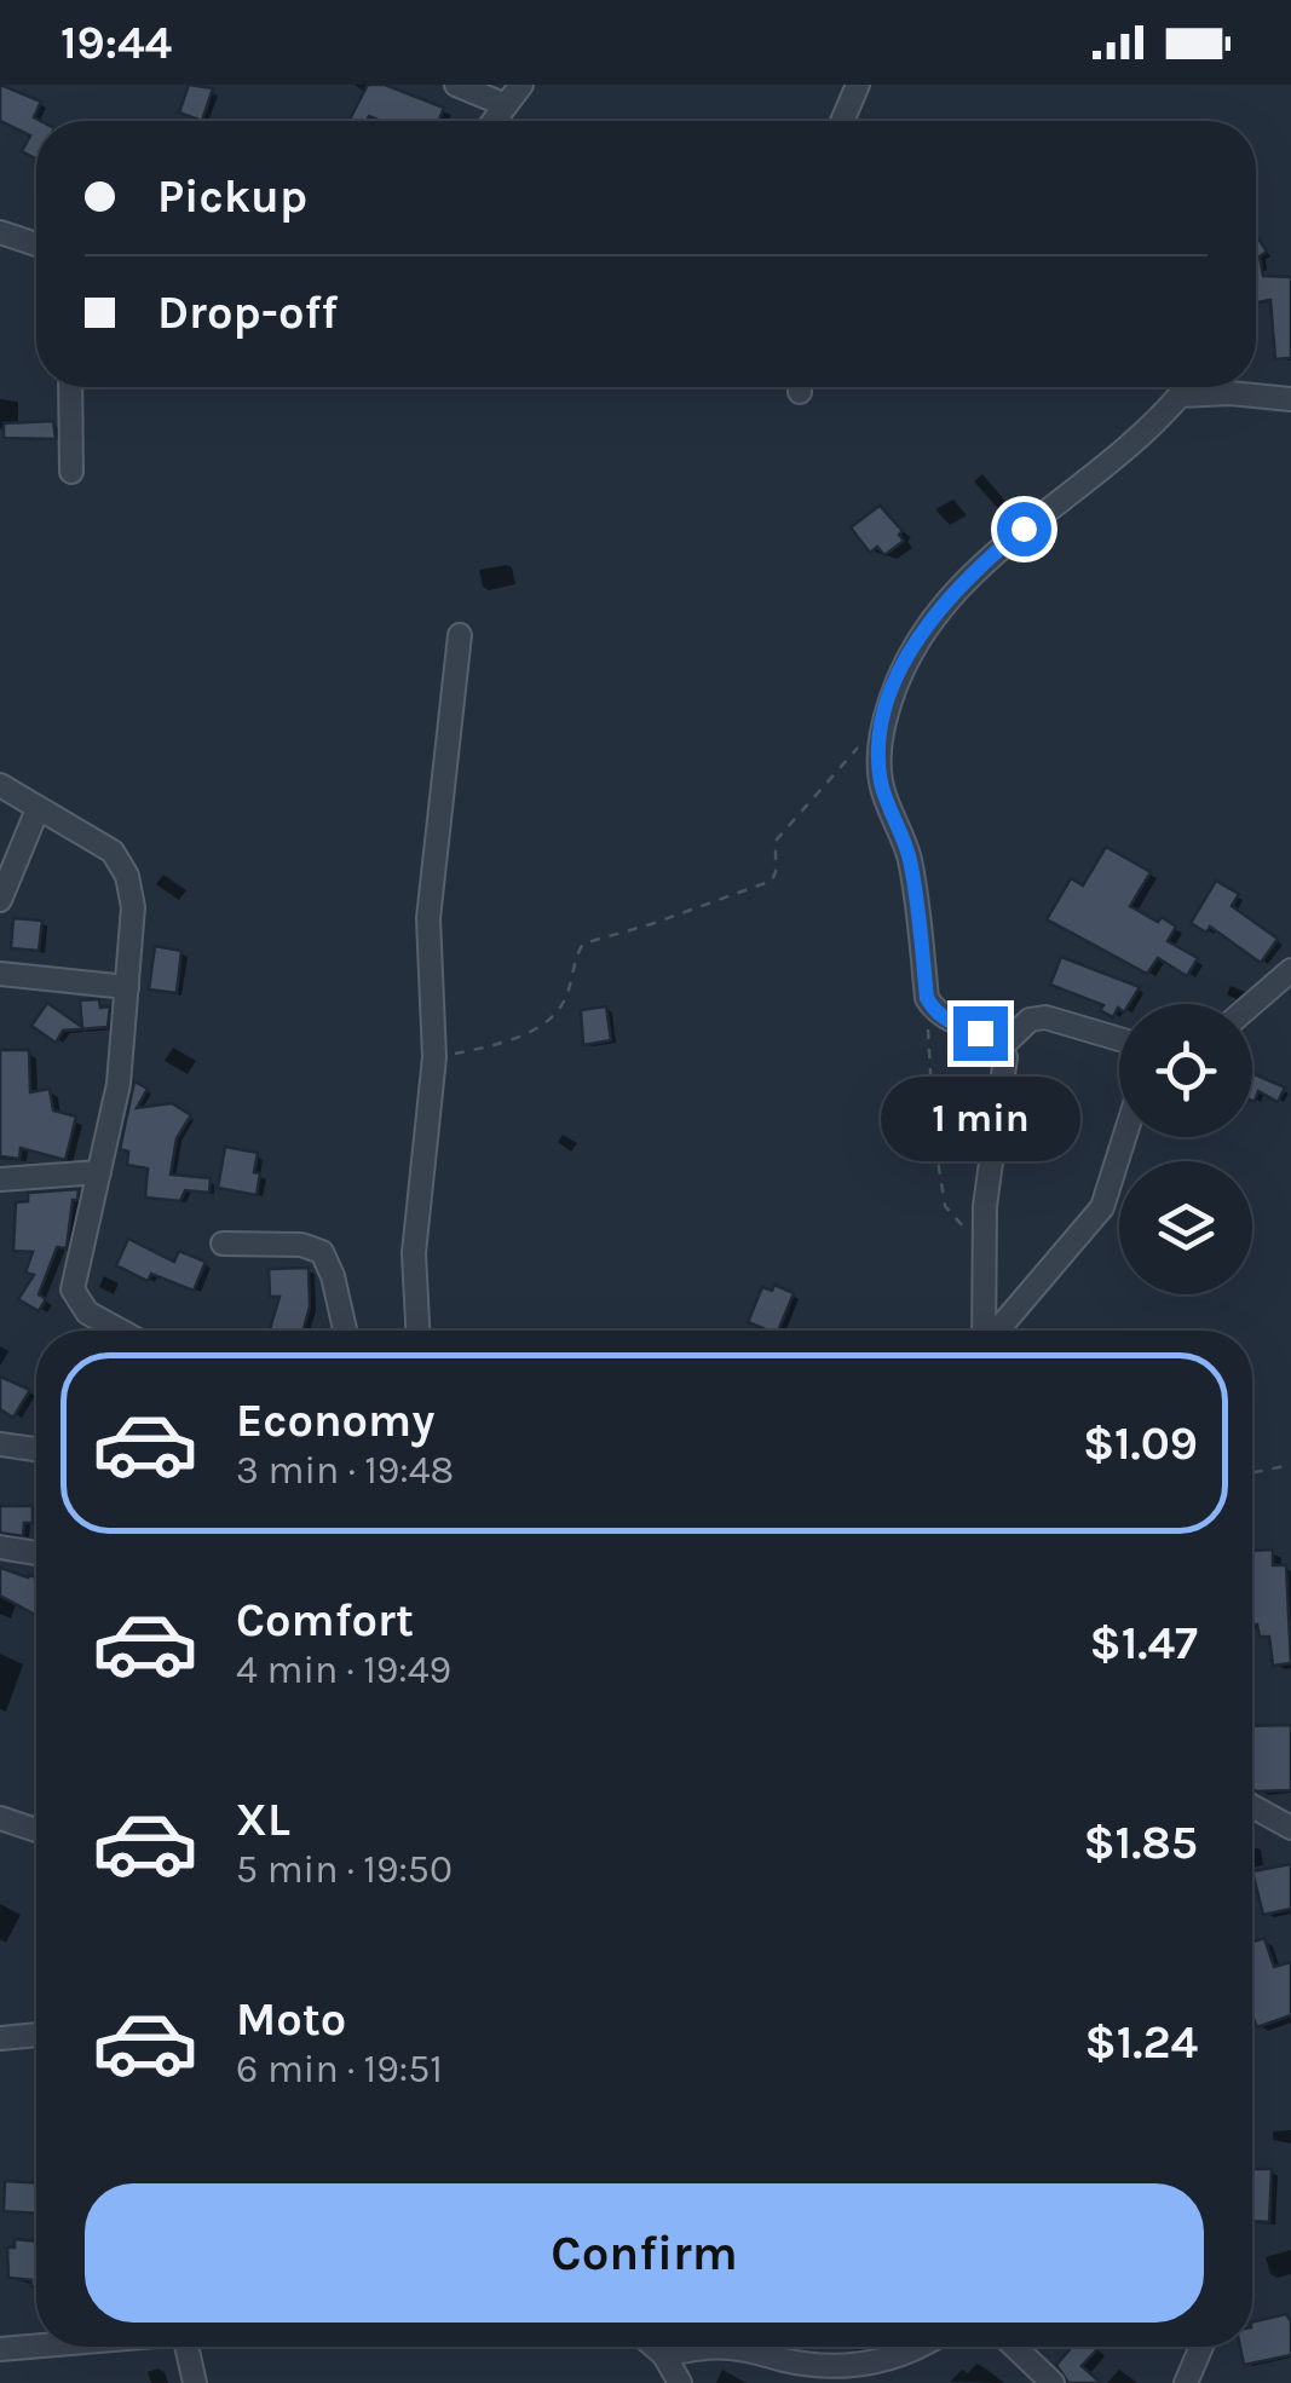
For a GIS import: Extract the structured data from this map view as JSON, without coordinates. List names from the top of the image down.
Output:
{
  "page": {
    "status": "19:44",
    "banner": ["Pickup", "Drop-off"],
    "bubble": "1 min",
    "list": [
      {
        "name": "Economy",
        "note": "3 min · 19:48",
        "value": "$1.09"
      },
      {
        "name": "Comfort",
        "note": "4 min · 19:49",
        "value": "$1.47"
      },
      {
        "name": "XL",
        "note": "5 min · 19:50",
        "value": "$1.85"
      },
      {
        "name": "Moto",
        "note": "6 min · 19:51",
        "value": "$1.24"
      }
    ],
    "buttons": "Confirm"
  }
}
